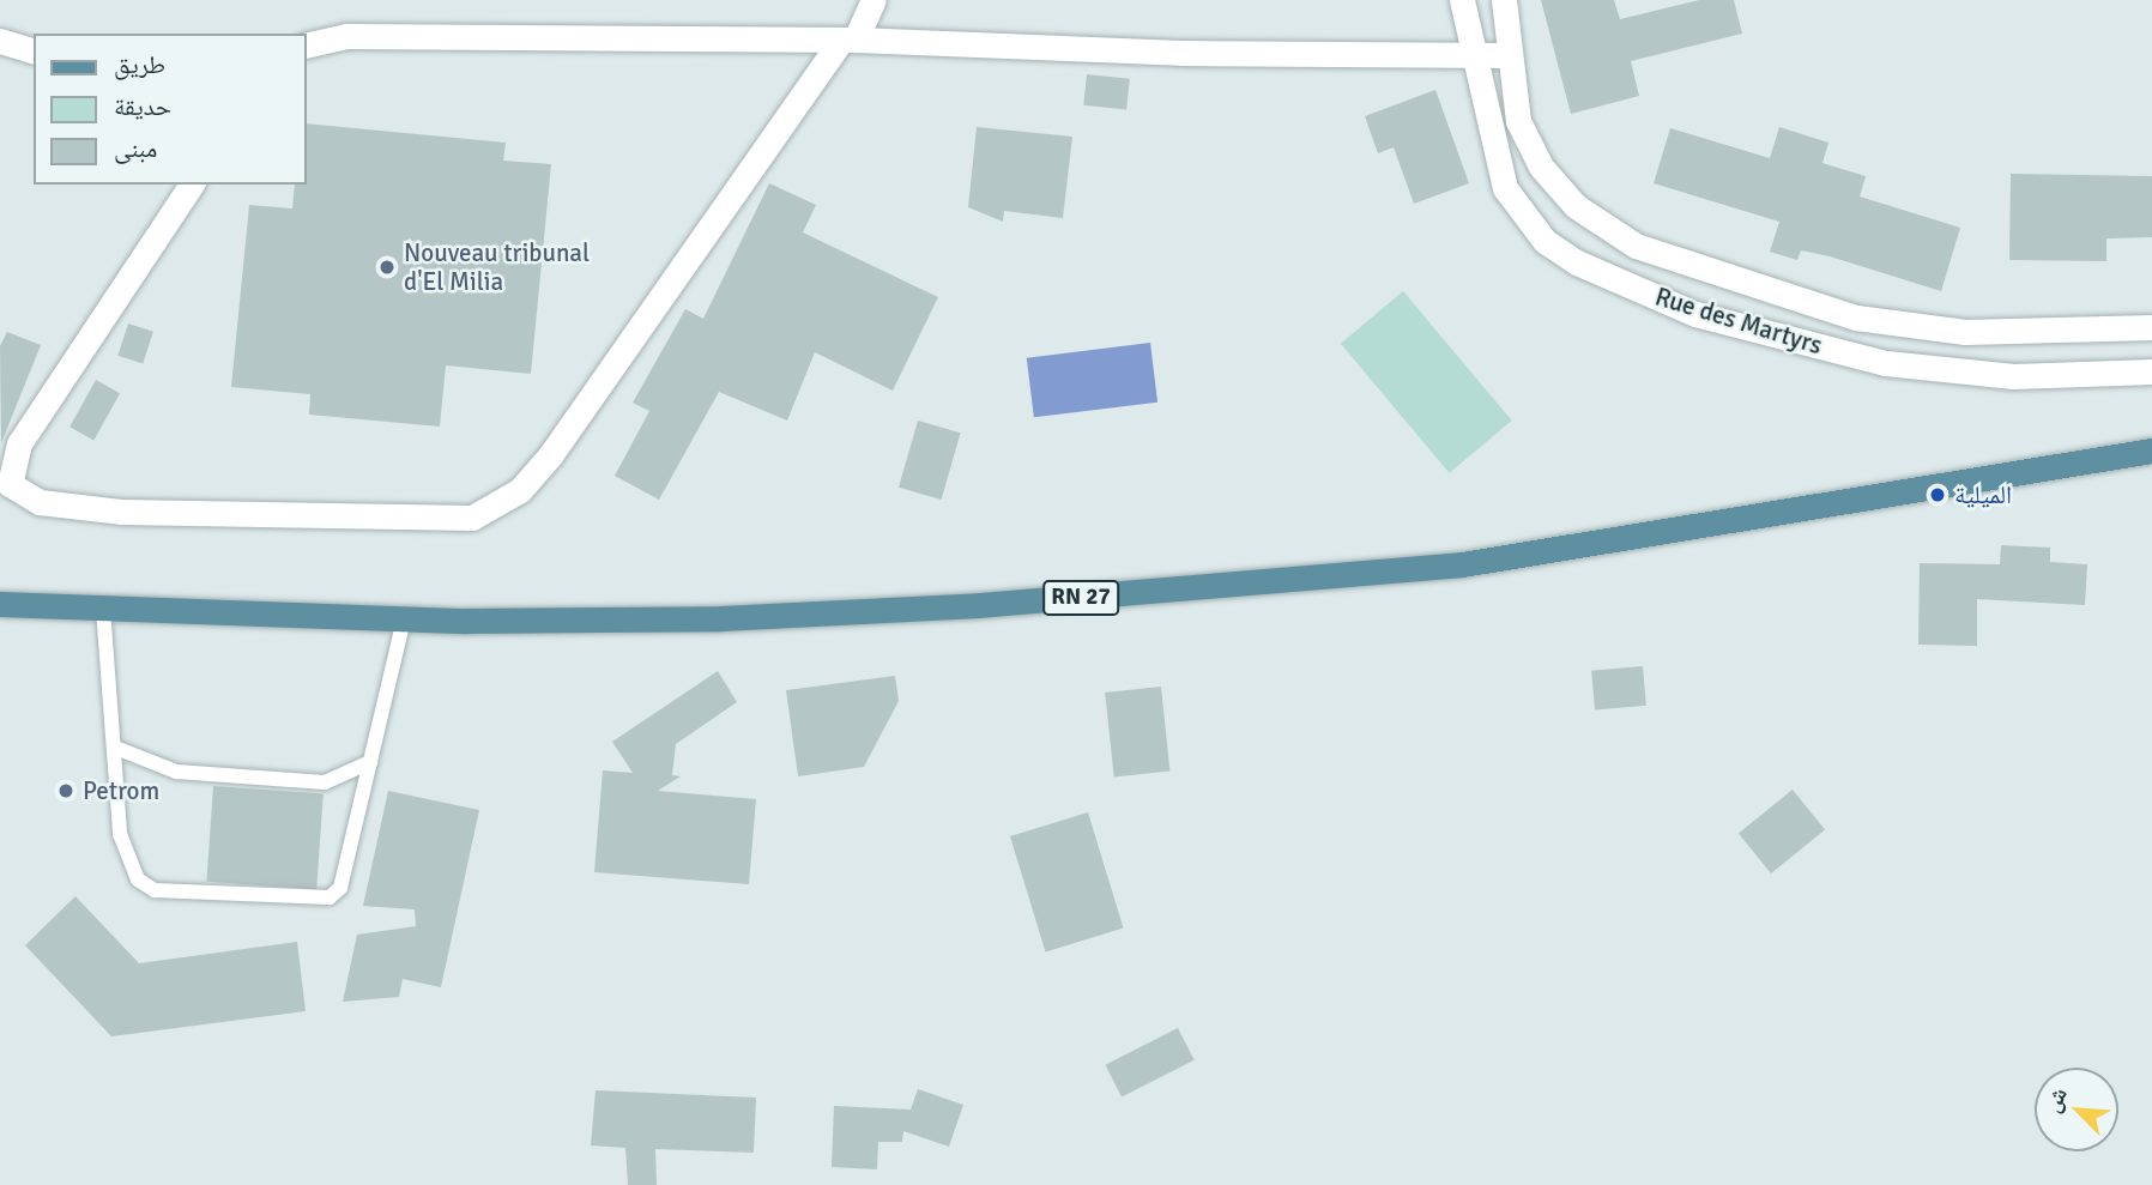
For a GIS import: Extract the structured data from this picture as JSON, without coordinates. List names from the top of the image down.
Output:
{
  "streets": {
    "main road": ["RN 27"],
    "street": ["Rue des Martyrs"]
  },
  "places": ["Nouveau tribunal d'El Milia", "الميلية", "Petrom"],
  "legend": ["طريق", "حديقة", "مبنى"],
  "north": "top left"
}
